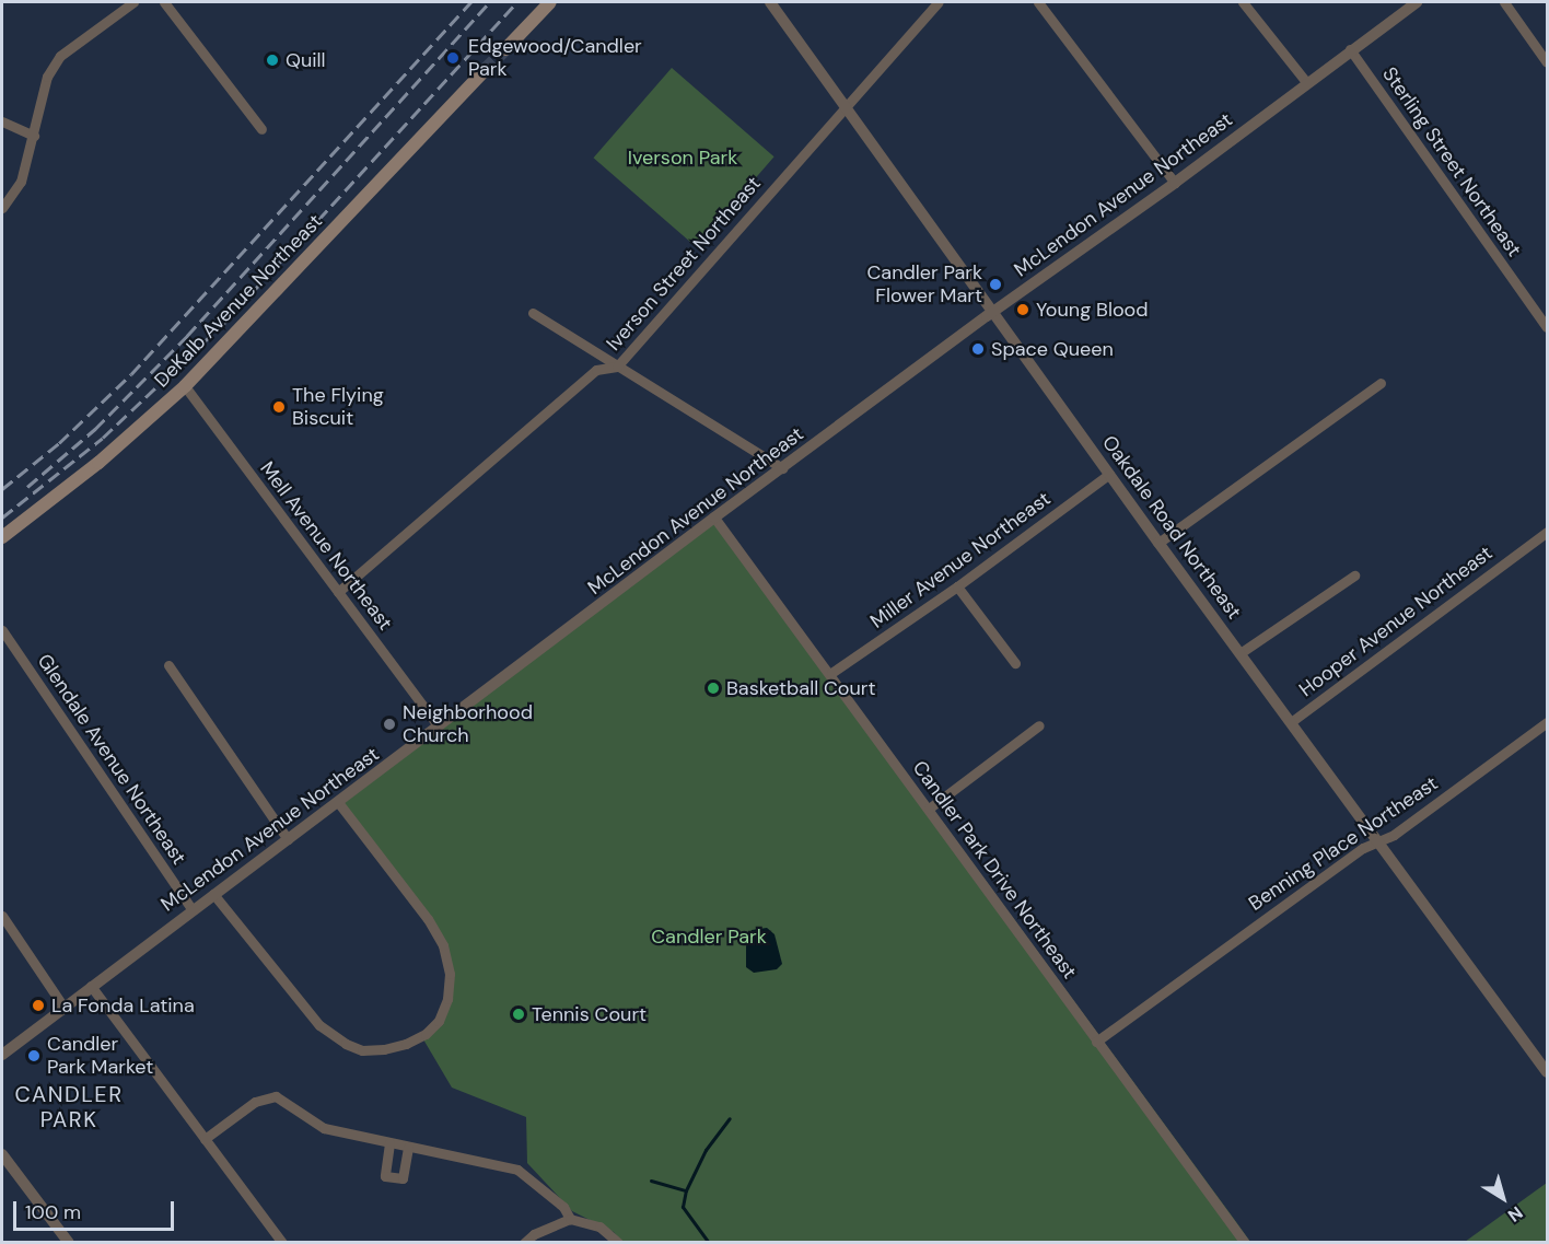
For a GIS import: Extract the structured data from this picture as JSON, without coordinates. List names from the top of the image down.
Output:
{
  "streets": {
    "main road": ["DeKalb Avenue Northeast"],
    "street": [
      "Sterling Street Northeast",
      "McLendon Avenue Northeast",
      "Iverson Street Northeast",
      "Oakdale Road Northeast",
      "Mell Avenue Northeast",
      "Miller Avenue Northeast",
      "Hooper Avenue Northeast",
      "Glendale Avenue Northeast",
      "Benning Place Northeast",
      "Candler Park Drive Northeast"
    ]
  },
  "crossings": [
    ["Sterling Street Northeast", "McLendon Avenue Northeast"],
    ["McLendon Avenue Northeast", "Oakdale Road Northeast"],
    ["McLendon Avenue Northeast", "Mell Avenue Northeast"],
    ["McLendon Avenue Northeast", "Glendale Avenue Northeast"],
    ["McLendon Avenue Northeast", "Candler Park Drive Northeast"],
    ["Iverson Street Northeast", "Oakdale Road Northeast"],
    ["Iverson Street Northeast", "Mell Avenue Northeast"],
    ["DeKalb Avenue Northeast", "Mell Avenue Northeast"],
    ["Oakdale Road Northeast", "Miller Avenue Northeast"],
    ["Oakdale Road Northeast", "Hooper Avenue Northeast"],
    ["Oakdale Road Northeast", "Benning Place Northeast"],
    ["Miller Avenue Northeast", "Candler Park Drive Northeast"],
    ["Benning Place Northeast", "Candler Park Drive Northeast"]
  ],
  "districts": ["CANDLER PARK"],
  "parks": ["Iverson Park", "Candler Park"],
  "places": [
    "Edgewood/Candler Park",
    "Quill",
    "Candler Park Flower Mart",
    "Young Blood",
    "Space Queen",
    "The Flying Biscuit",
    "Basketball Court",
    "Neighborhood Church",
    "La Fonda Latina",
    "Tennis Court",
    "Candler Park Market"
  ],
  "scale_bar": "100 m",
  "north": "bottom right"
}
